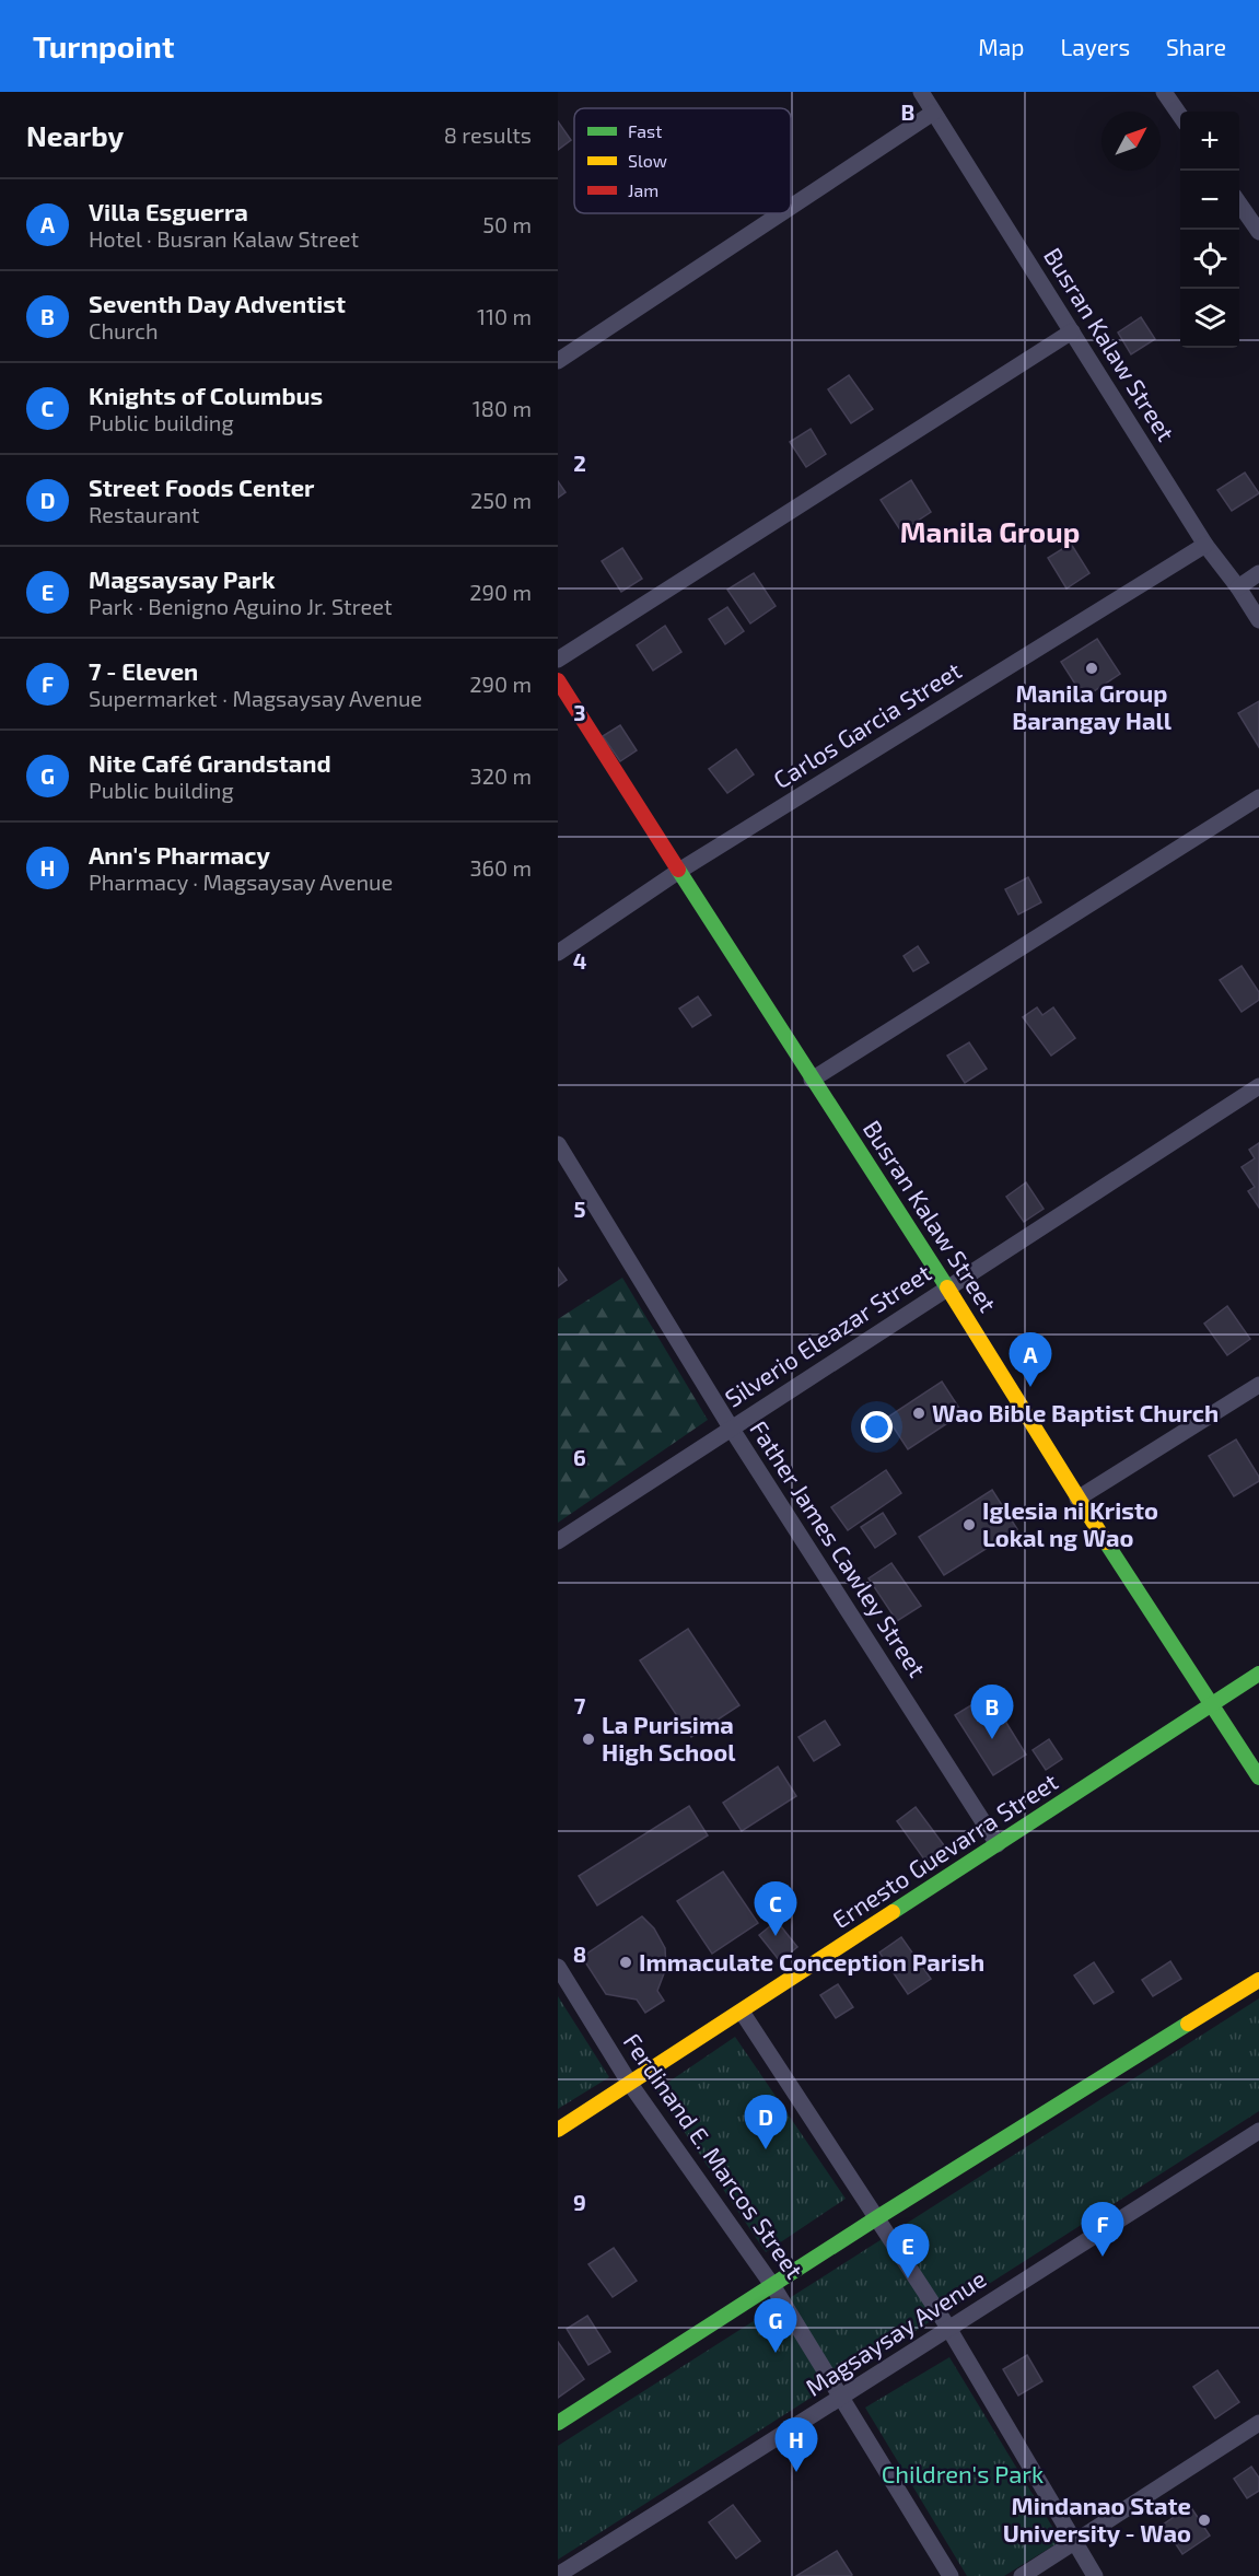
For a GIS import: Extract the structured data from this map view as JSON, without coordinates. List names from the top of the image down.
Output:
{
  "streets": {
    "street": [
      "Busran Kalaw Street",
      "Carlos Garcia Street",
      "Silverio Eleazar Street",
      "Father James Cawley Street",
      "Ernesto Guevarra Street",
      "Ferdinand E. Marcos Street",
      "Magsaysay Avenue"
    ]
  },
  "crossings": [
    ["Busran Kalaw Street", "Carlos Garcia Street"],
    ["Busran Kalaw Street", "Silverio Eleazar Street"],
    ["Busran Kalaw Street", "Ernesto Guevarra Street"],
    ["Silverio Eleazar Street", "Father James Cawley Street"],
    ["Father James Cawley Street", "Ernesto Guevarra Street"],
    ["Ernesto Guevarra Street", "Ferdinand E. Marcos Street"],
    ["Ferdinand E. Marcos Street", "Magsaysay Avenue"]
  ],
  "districts": ["Manila Group"],
  "parks": ["Children's Park"],
  "places": [
    "Manila Group Barangay Hall",
    "Wao Bible Baptist Church",
    "Iglesia ni Kristo Lokal ng Wao",
    "La Purisima High School",
    "Immaculate Conception Parish",
    "Mindanao State University - Wao"
  ],
  "legend": ["Fast", "Slow", "Jam"],
  "north": "top right",
  "page": {
    "header": "Turnpoint",
    "nav": ["Map", "Layers", "Share"],
    "heading": ["Nearby", "8 results"],
    "map_buttons": ["+", "−"],
    "list": [
      {
        "mark": "A",
        "name": "Villa Esguerra",
        "note": "Hotel · Busran Kalaw Street",
        "value": "50 m"
      },
      {
        "mark": "B",
        "name": "Seventh Day Adventist",
        "note": "Church",
        "value": "110 m"
      },
      {
        "mark": "C",
        "name": "Knights of Columbus",
        "note": "Public building",
        "value": "180 m"
      },
      {
        "mark": "D",
        "name": "Street Foods Center",
        "note": "Restaurant",
        "value": "250 m"
      },
      {
        "mark": "E",
        "name": "Magsaysay Park",
        "note": "Park · Benigno Aguino Jr. Street",
        "value": "290 m"
      },
      {
        "mark": "F",
        "name": "7 - Eleven",
        "note": "Supermarket · Magsaysay Avenue",
        "value": "290 m"
      },
      {
        "mark": "G",
        "name": "Nite Café Grandstand",
        "note": "Public building",
        "value": "320 m"
      },
      {
        "mark": "H",
        "name": "Ann's Pharmacy",
        "note": "Pharmacy · Magsaysay Avenue",
        "value": "360 m"
      }
    ],
    "pins": [
      "A",
      "B",
      "C",
      "D",
      "F",
      "E",
      "G",
      "H"
    ]
  },
  "grid": {
    "columns": ["B"],
    "rows": [
      "2",
      "3",
      "4",
      "5",
      "6",
      "7",
      "8",
      "9"
    ]
  }
}
